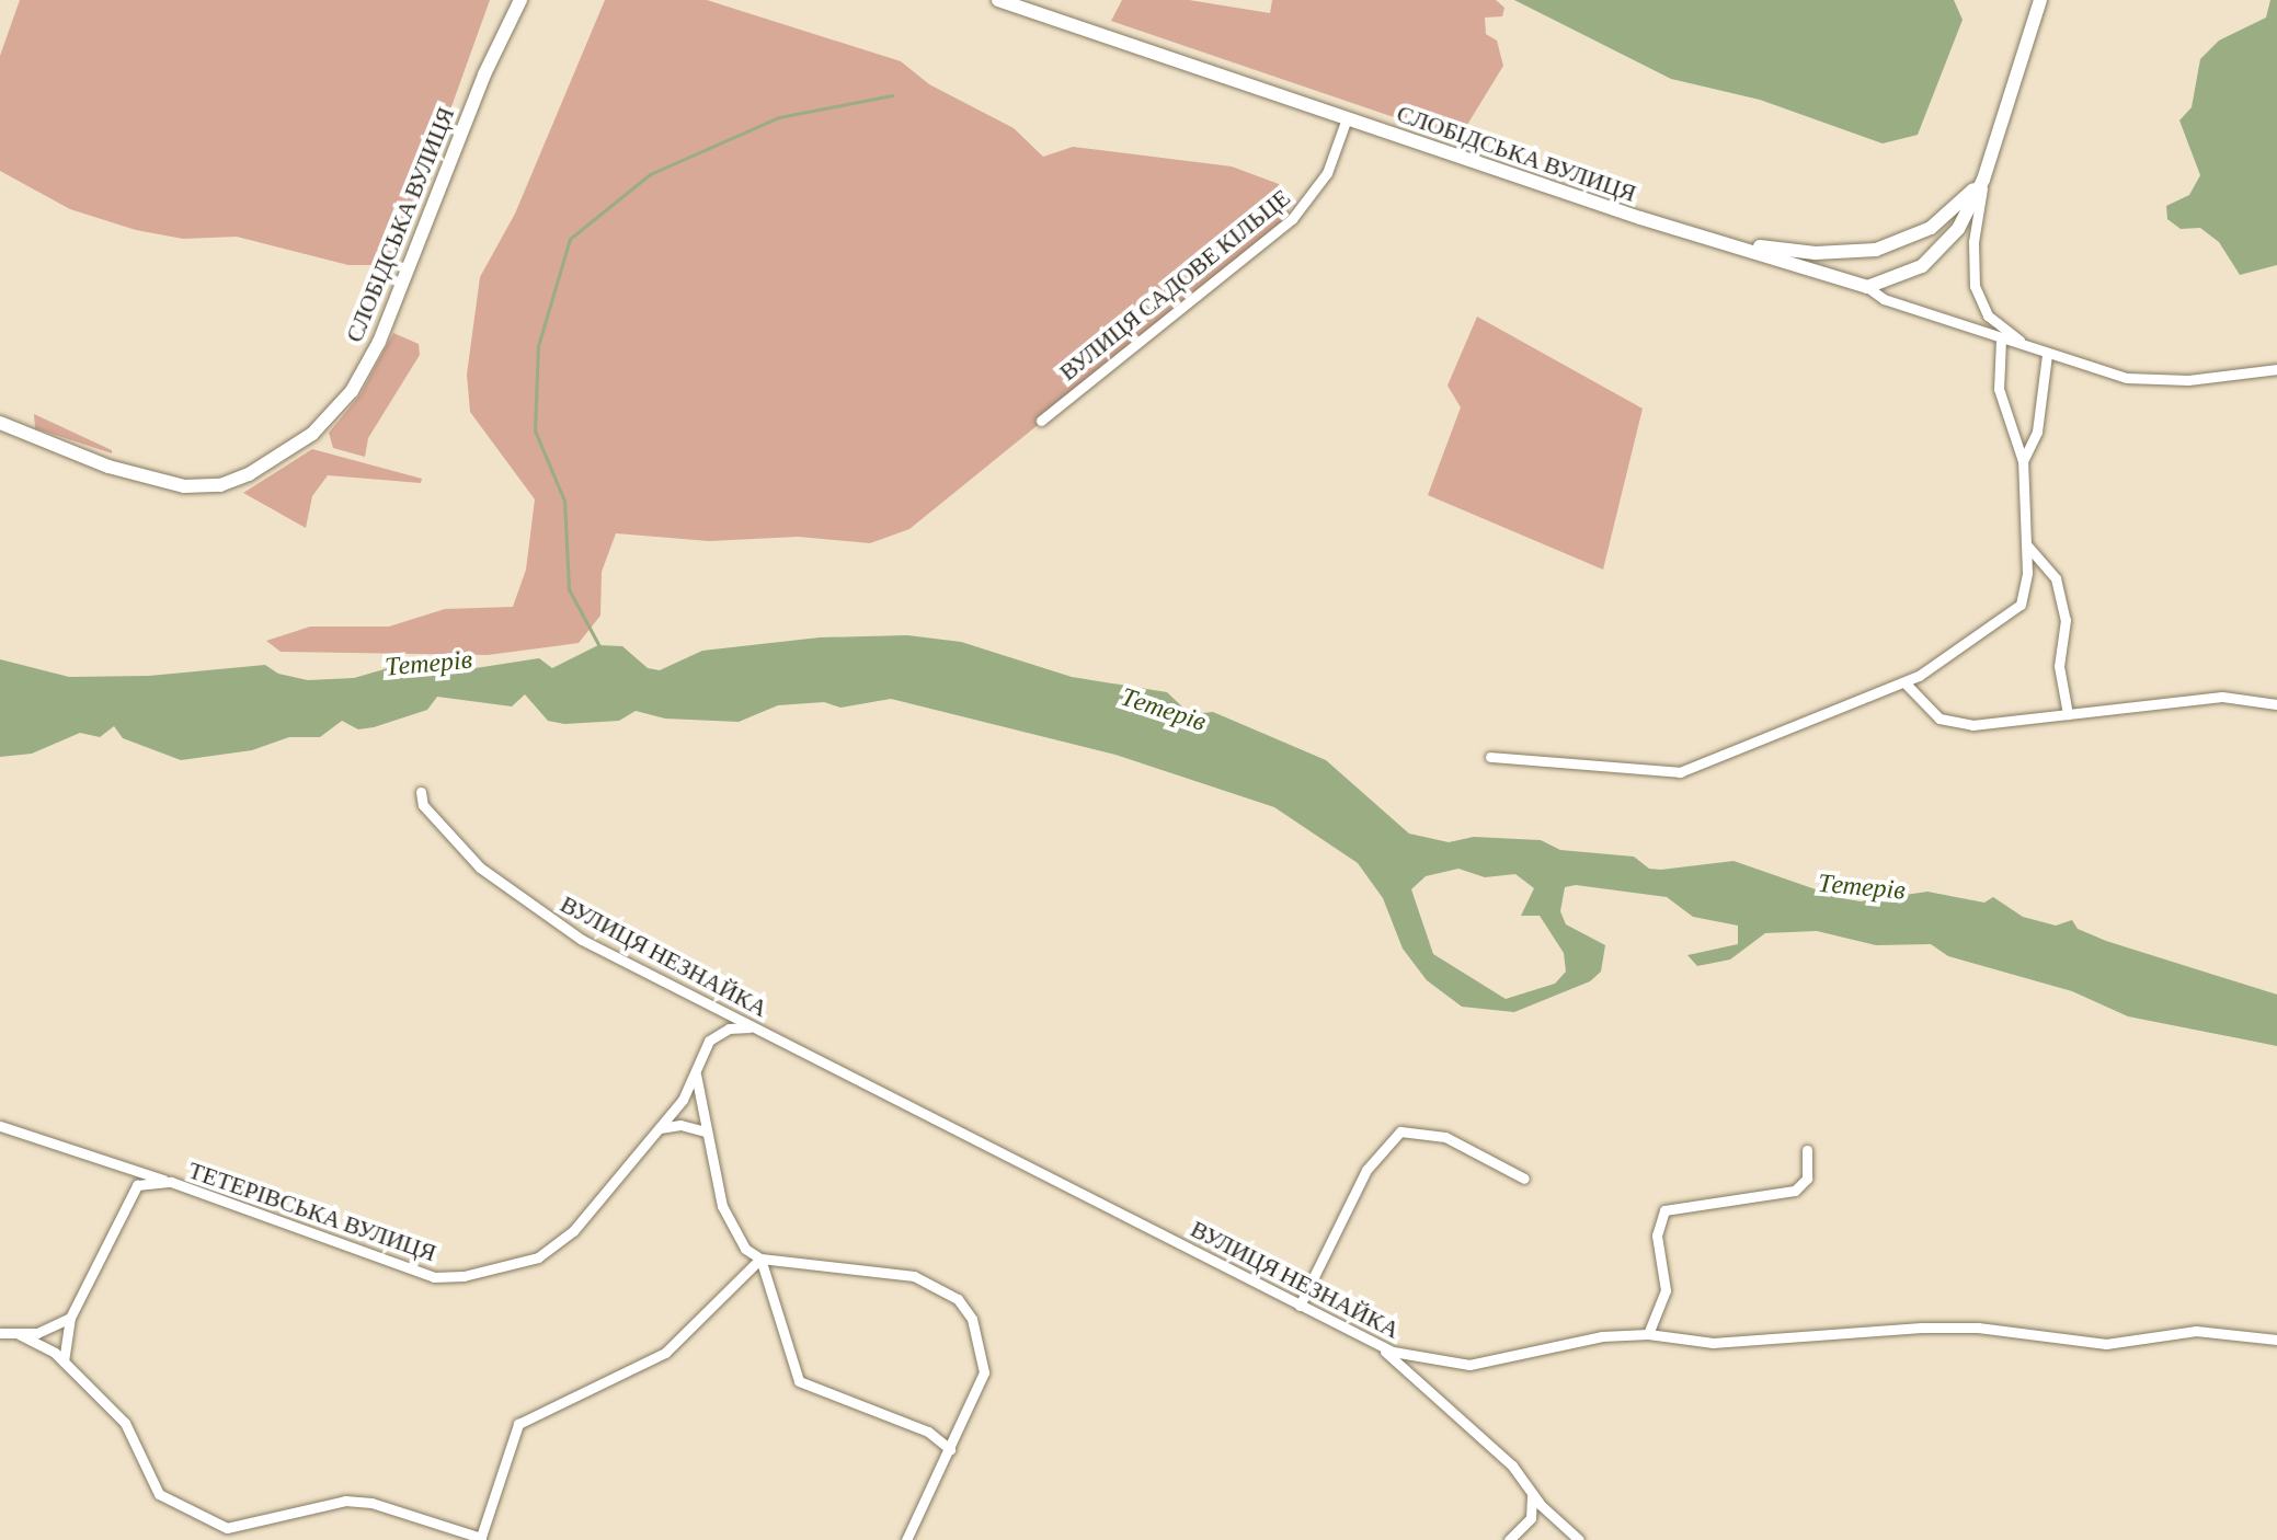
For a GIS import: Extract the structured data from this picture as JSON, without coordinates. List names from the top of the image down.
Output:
{
  "streets": {
    "street": [
      "СЛОБІДСЬКА ВУЛИЦЯ",
      "ВУЛИЦЯ САДОВЕ КІЛЬЦЕ",
      "ВУЛИЦЯ НЕЗНАЙКА",
      "ТЕТЕРІВСЬКА ВУЛИЦЯ"
    ]
  },
  "crossings": [
    ["СЛОБІДСЬКА ВУЛИЦЯ", "ВУЛИЦЯ САДОВЕ КІЛЬЦЕ"],
    ["ВУЛИЦЯ НЕЗНАЙКА", "ТЕТЕРІВСЬКА ВУЛИЦЯ"]
  ],
  "water": ["Тетерів"]
}
